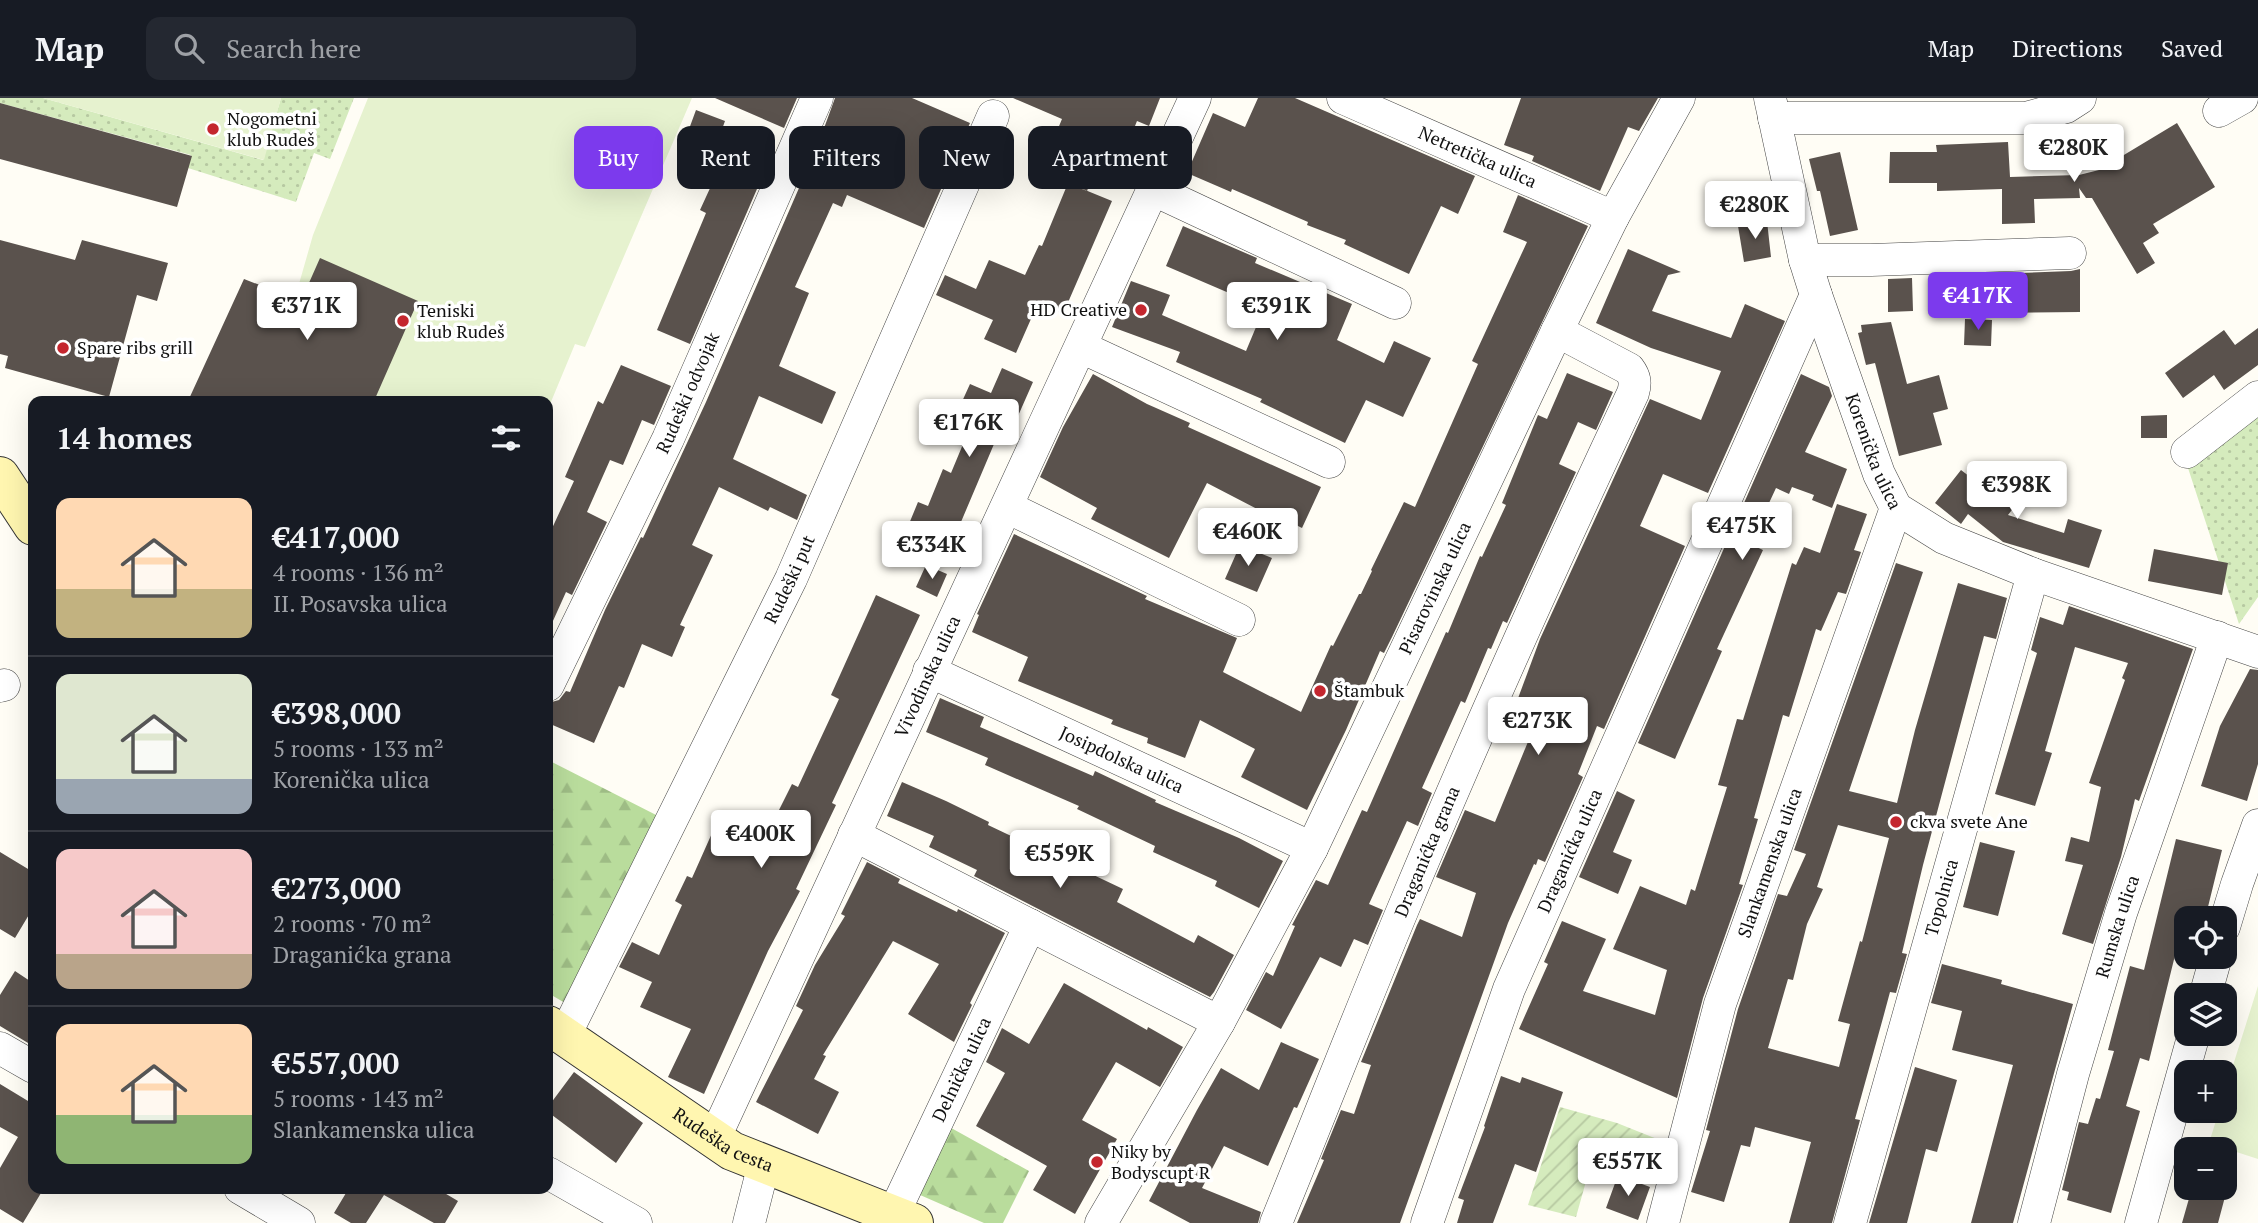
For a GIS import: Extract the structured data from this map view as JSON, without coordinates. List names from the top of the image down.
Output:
{
  "streets": {
    "street": [
      "Netretička ulica",
      "Rudeški odvojak",
      "Korenička ulica",
      "Rudeški put",
      "Pisarovinska ulica",
      "Vivodinska ulica",
      "Josipdolska ulica",
      "Draganićka ulica",
      "Draganićka grana",
      "Slankamenska ulica",
      "Topolnica",
      "Rumska ulica",
      "Delnička ulica",
      "Rudeška cesta"
    ]
  },
  "crossings": [
    ["Netretička ulica", "Pisarovinska ulica"],
    ["Korenička ulica", "Draganićka ulica"],
    ["Korenička ulica", "Slankamenska ulica"],
    ["Korenička ulica", "Topolnica"],
    ["Korenička ulica", "Rumska ulica"],
    ["Rudeški put", "Rudeška cesta"],
    ["Pisarovinska ulica", "Josipdolska ulica"],
    ["Pisarovinska ulica", "Draganićka grana"],
    ["Vivodinska ulica", "Josipdolska ulica"],
    ["Vivodinska ulica", "Rudeška cesta"],
    ["Delnička ulica", "Rudeška cesta"]
  ],
  "places": [
    "Nogometni klub Rudeš",
    "HD Creative",
    "Teniski klub Rudeš",
    "Spare ribs grill",
    "Štambuk",
    "ckva svete Ane",
    "Niky by Bodyscupt R"
  ],
  "page": {
    "header": "Map",
    "search": "Search here",
    "nav": ["Map", "Directions", "Saved"],
    "price": [
      "€280K",
      "€280K",
      "€417K",
      "€371K",
      "€391K",
      "€176K",
      "€398K",
      "€475K",
      "€460K",
      "€334K",
      "€273K",
      "€400K",
      "€559K",
      "€557K"
    ],
    "chip": [
      "Buy",
      "Rent",
      "Filters",
      "New",
      "Apartment"
    ],
    "heading": "14 homes",
    "list": [
      {
        "name": "€417,000",
        "note": "4 rooms · 136 m² · II. Posavska ulica"
      },
      {
        "name": "€398,000",
        "note": "5 rooms · 133 m² · Korenička ulica"
      },
      {
        "name": "€273,000",
        "note": "2 rooms · 70 m² · Draganićka grana"
      },
      {
        "name": "€557,000",
        "note": "5 rooms · 143 m² · Slankamenska ulica"
      }
    ],
    "map_buttons": ["+", "−"]
  }
}
